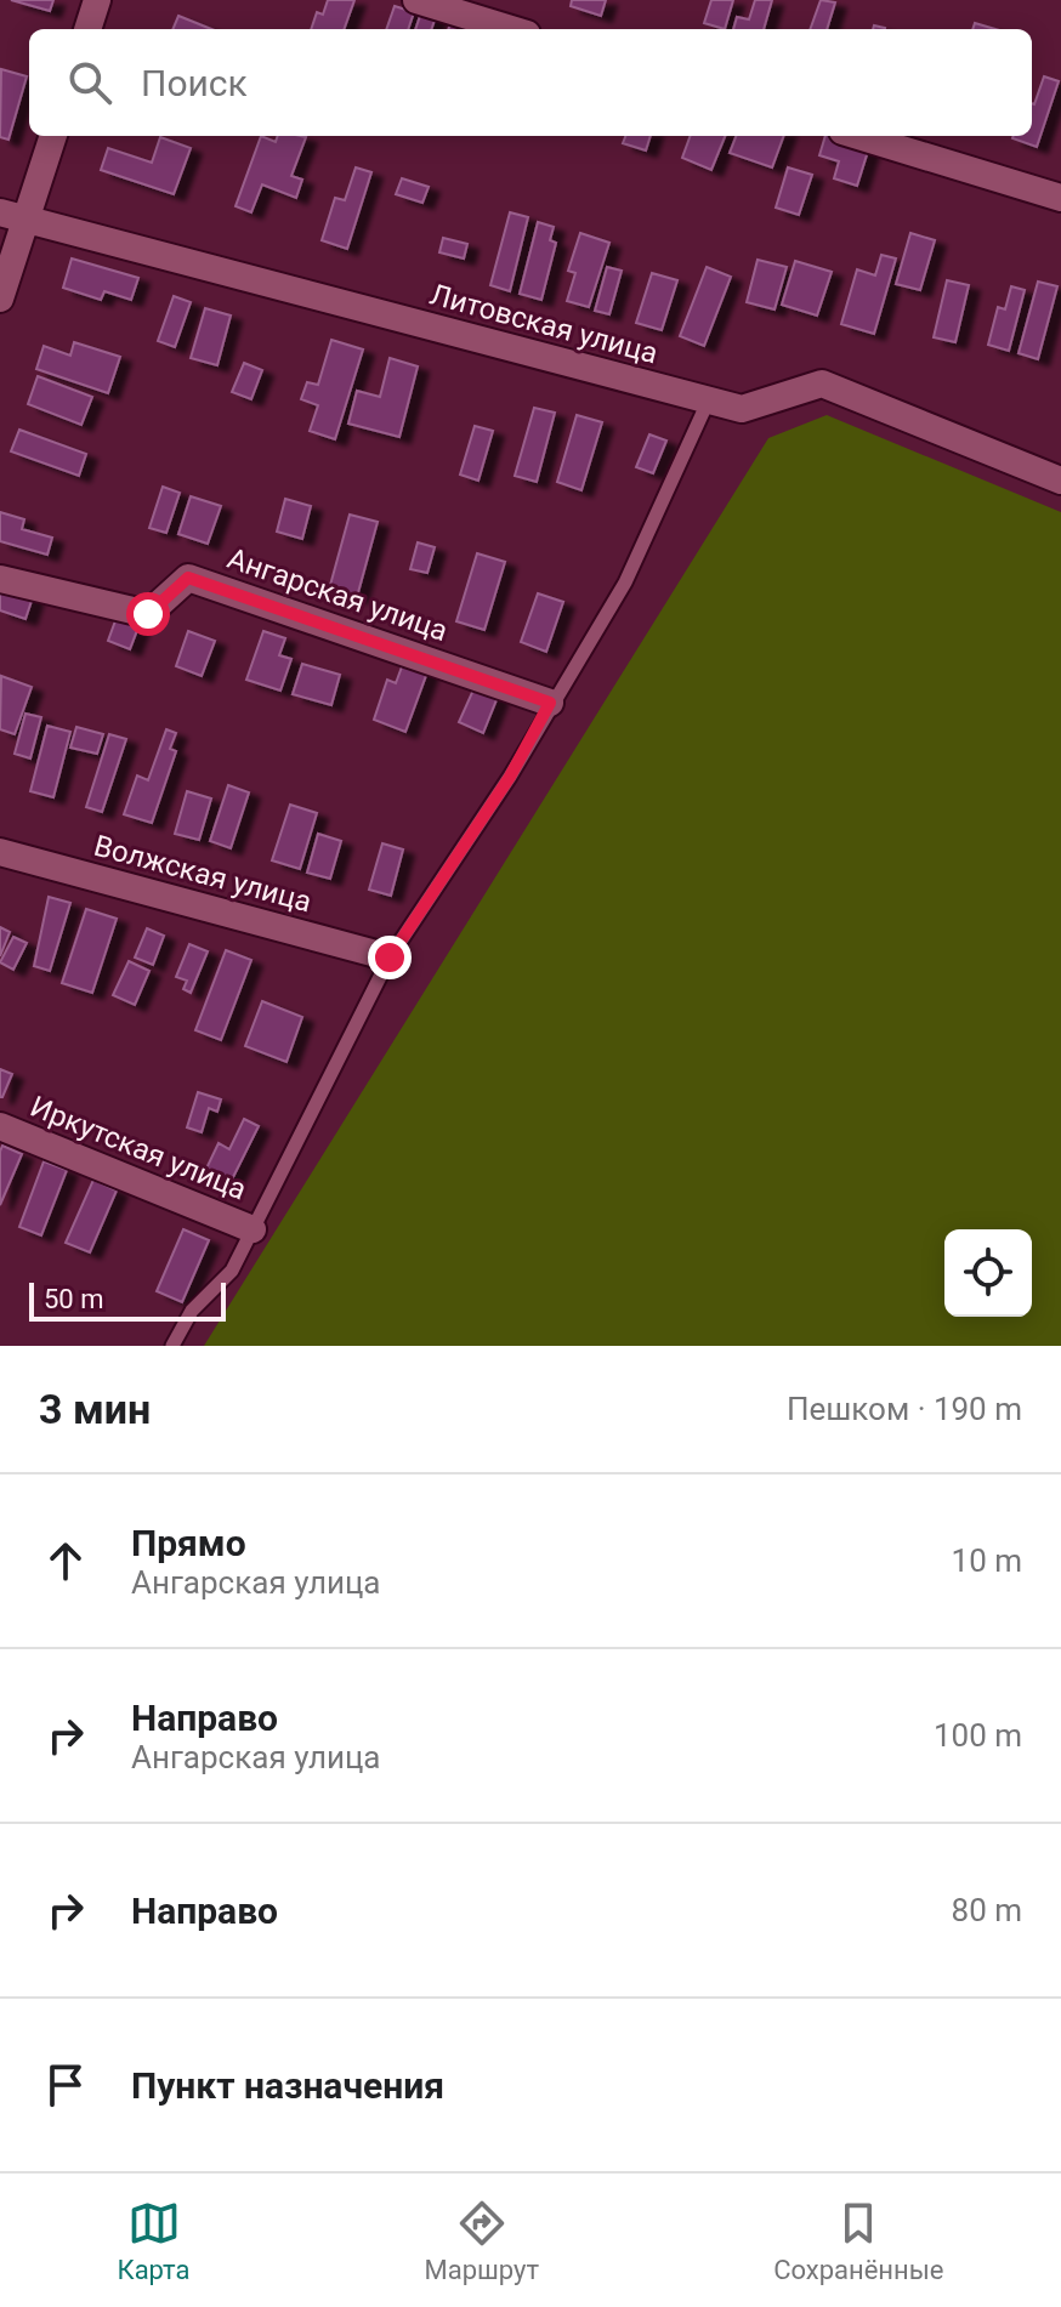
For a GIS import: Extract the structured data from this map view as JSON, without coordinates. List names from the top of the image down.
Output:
{
  "streets": {
    "street": [
      "Литовская улица",
      "Ангарская улица",
      "Волжская улица",
      "Иркутская улица"
    ]
  },
  "scale_bar": "50 m",
  "page": {
    "search": "Поиск",
    "scale": "50 m",
    "heading": ["3 мин", "Пешком · 190 m"],
    "list": [
      ["Прямо", "Ангарская улица", "10 m"],
      ["Направо", "Ангарская улица", "100 m"],
      ["Направо", "80 m"],
      "Пункт назначения"
    ],
    "nav": ["Карта", "Маршрут", "Сохранённые"]
  }
}
